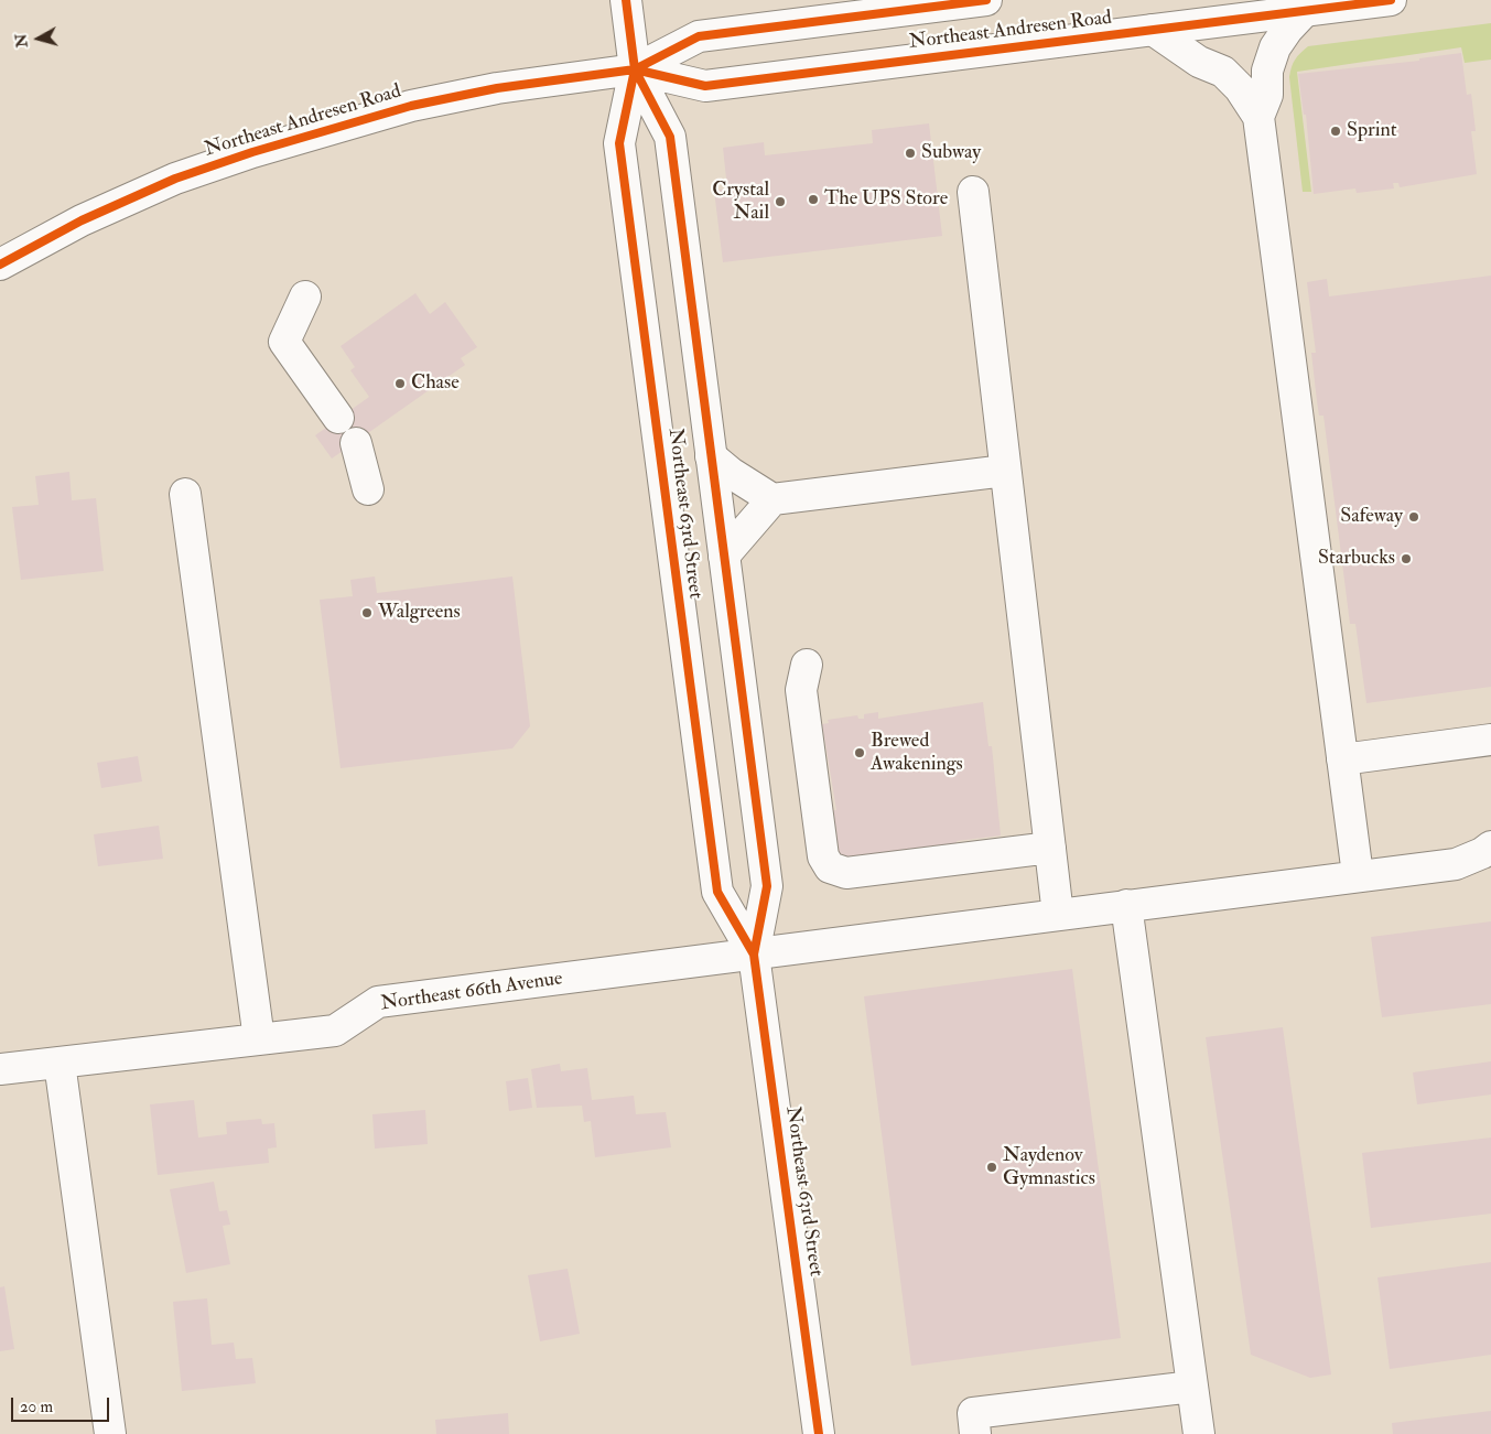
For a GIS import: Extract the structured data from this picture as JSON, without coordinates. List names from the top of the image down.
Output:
{
  "streets": {
    "main road": ["Northeast Andresen Road", "Northeast 63rd Street", "Northeast 66th Avenue"]
  },
  "crossings": [
    ["Northeast Andresen Road", "Northeast 63rd Street"],
    ["Northeast 63rd Street", "Northeast 66th Avenue"]
  ],
  "places": [
    "Sprint",
    "Subway",
    "The UPS Store",
    "Crystal Nail",
    "Chase",
    "Safeway",
    "Starbucks",
    "Walgreens",
    "Brewed Awakenings",
    "Naydenov Gymnastics"
  ],
  "scale_bar": "20 m",
  "north": "left"
}
